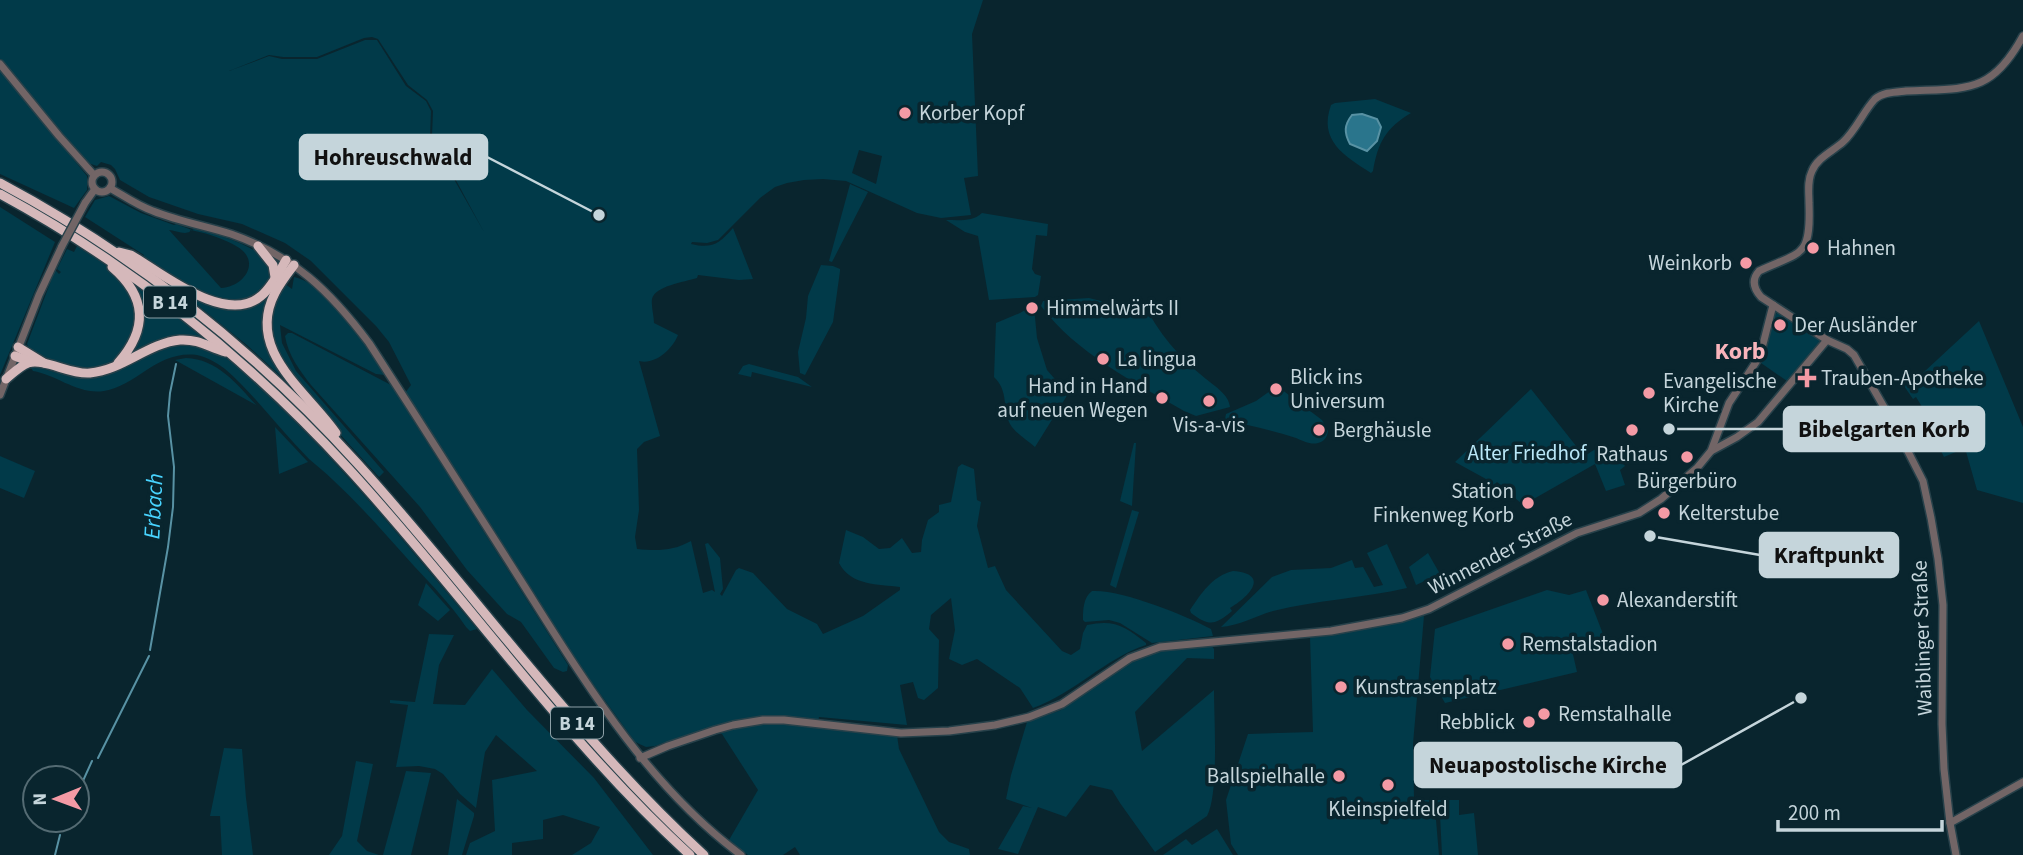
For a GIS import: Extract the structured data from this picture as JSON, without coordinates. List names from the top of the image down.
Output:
{
  "streets": {
    "highway": ["B 14"],
    "street": ["Winnender Straße", "Waiblinger Straße"]
  },
  "crossings": [
    ["Winnender Straße", "Waiblinger Straße"]
  ],
  "districts": ["Korb"],
  "water": ["Erbach"],
  "parks": ["Alter Friedhof"],
  "places": {
    "other": [
      "Korber Kopf",
      "Hohreuschwald",
      "Hahnen",
      "Weinkorb",
      "Himmelwärts II",
      "Der Ausländer",
      "La lingua",
      "Blick ins Universum",
      "Evangelische Kirche",
      "Hand in Hand auf neuen Wegen",
      "Vis-a-vis",
      "Bibelgarten Korb",
      "Berghäusle",
      "Rathaus",
      "Bürgerbüro",
      "Station Finkenweg Korb",
      "Kelterstube",
      "Kraftpunkt",
      "Alexanderstift",
      "Remstalstadion",
      "Kunstrasenplatz",
      "Neuapostolische Kirche",
      "Remstalhalle",
      "Rebblick",
      "Ballspielhalle",
      "Kleinspielfeld"
    ],
    "health": ["Trauben-Apotheke"]
  },
  "scale_bar": "200 m",
  "north": "left"
}
